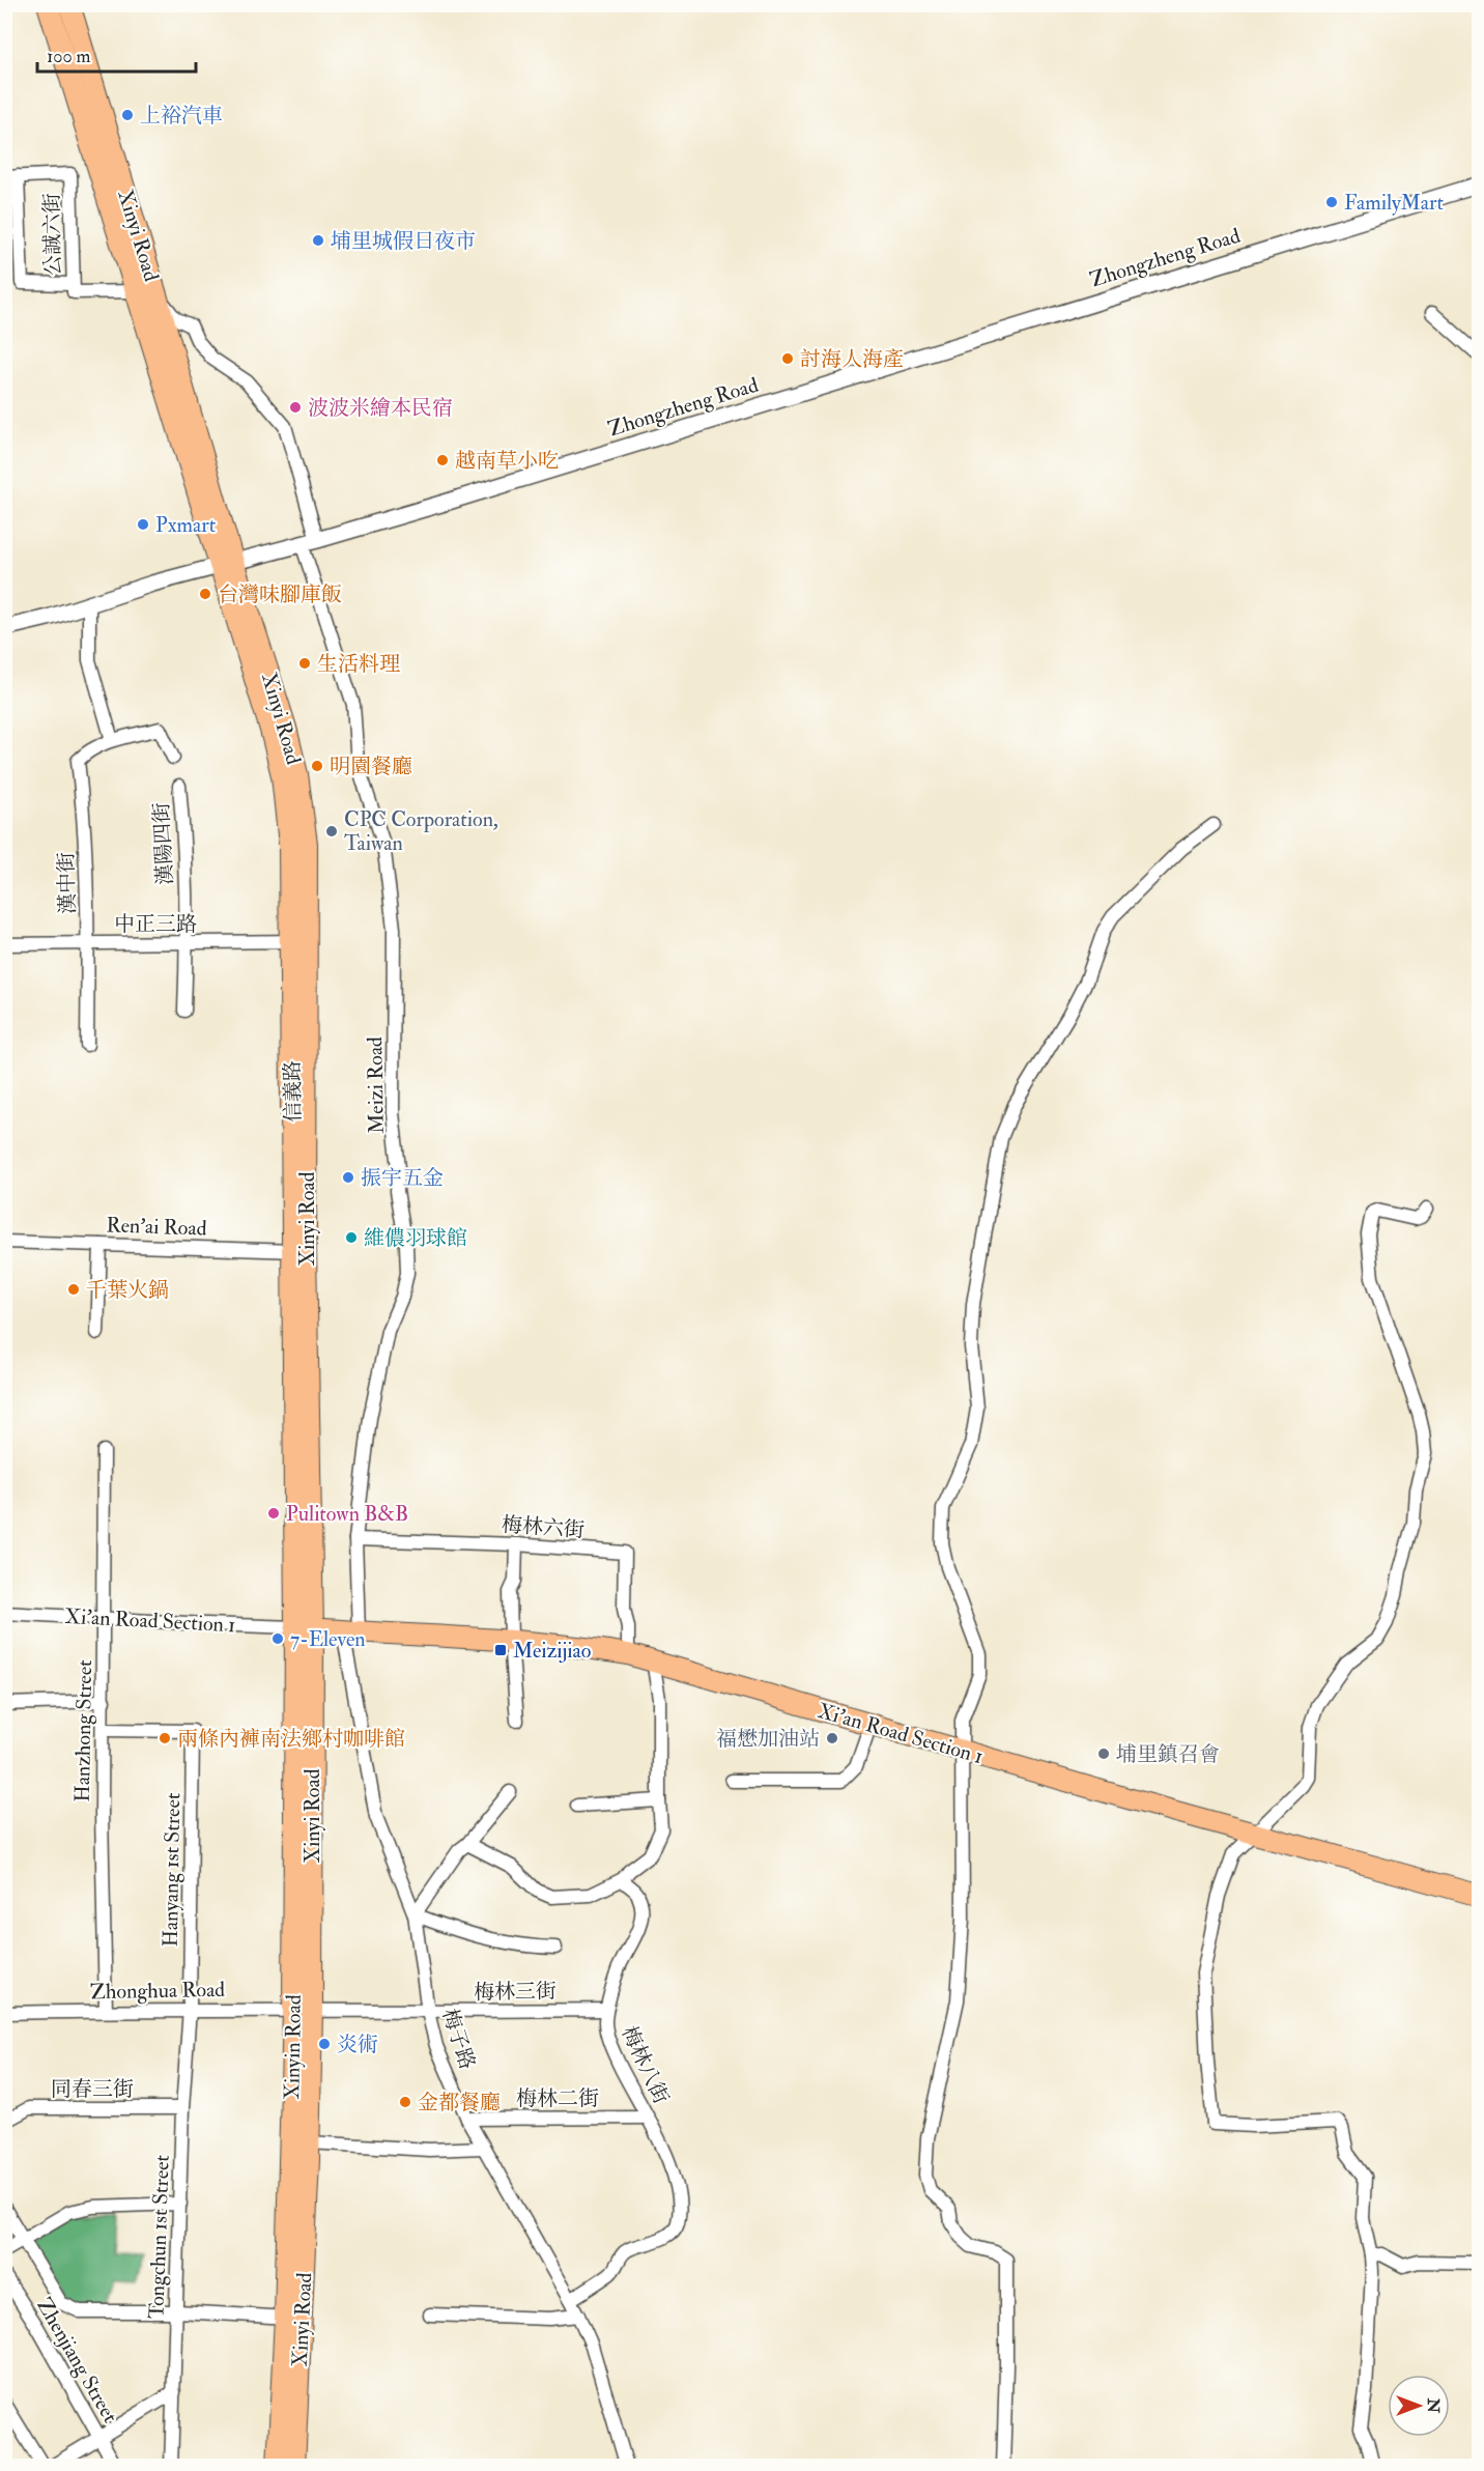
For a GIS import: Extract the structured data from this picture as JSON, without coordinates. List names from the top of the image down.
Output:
{
  "streets": {
    "main road": [
      "Xinyi Road",
      "信義路",
      "Xi'an Road Section 1",
      "Xinyin Road"
    ],
    "street": [
      "公誠六街",
      "Zhongzheng Road",
      "漢陽四街",
      "漢中街",
      "中正三路",
      "Meizi Road",
      "Ren'ai Road",
      "梅林六街",
      "Hanzhong Street",
      "Hanyang 1st Street",
      "Zhonghua Road",
      "梅林三街",
      "梅子路",
      "梅林八街",
      "同春三街",
      "梅林二街",
      "Tongchun 1st Street",
      "Zhenjiang Street"
    ]
  },
  "crossings": [
    ["Xinyi Road", "Zhongzheng Road"],
    ["Xinyi Road", "信義路"],
    ["Xinyi Road", "Ren'ai Road"],
    ["Xinyi Road", "Xi'an Road Section 1"],
    ["Xinyi Road", "Zhonghua Road"],
    ["Xinyi Road", "梅林三街"],
    ["Xinyi Road", "Xinyin Road"],
    ["Zhongzheng Road", "Meizi Road"],
    ["Zhongzheng Road", "信義路"],
    ["漢陽四街", "中正三路"],
    ["漢中街", "中正三路"],
    ["中正三路", "信義路"],
    ["Meizi Road", "梅林六街"],
    ["Meizi Road", "Xi'an Road Section 1"],
    ["Meizi Road", "梅子路"],
    ["信義路", "Ren'ai Road"],
    ["梅林六街", "Xi'an Road Section 1"],
    ["Xi'an Road Section 1", "Hanzhong Street"],
    ["Xi'an Road Section 1", "梅子路"],
    ["Hanzhong Street", "Hanyang 1st Street"],
    ["Hanzhong Street", "Zhonghua Road"],
    ["Hanyang 1st Street", "Zhonghua Road"],
    ["Hanyang 1st Street", "Tongchun 1st Street"],
    ["Zhonghua Road", "梅林三街"],
    ["Zhonghua Road", "Xinyin Road"],
    ["Zhonghua Road", "Tongchun 1st Street"],
    ["梅林三街", "梅子路"],
    ["梅林三街", "Xinyin Road"],
    ["梅林三街", "梅林八街"],
    ["梅子路", "梅林八街"],
    ["梅子路", "梅林二街"],
    ["梅林八街", "梅林二街"],
    ["同春三街", "Tongchun 1st Street"]
  ],
  "places": {
    "other": [
      "上裕汽車",
      "FamilyMart",
      "埔里城假日夜市",
      "討海人海產",
      "波波米繪本民宿",
      "越南草小吃",
      "Pxmart",
      "台灣味腳庫飯",
      "生活料理",
      "明園餐廳",
      "CPC Corporation, Taiwan",
      "振宇五金",
      "維儂羽球館",
      "千葉火鍋",
      "Pulitown B&B",
      "7-Eleven",
      "兩條內褲南法鄉村咖啡館",
      "福懋加油站",
      "埔里鎮召會",
      "炎術",
      "金都餐廳"
    ],
    "transit": ["Meizijiao"]
  },
  "scale_bar": "100 m",
  "north": "right"
}
